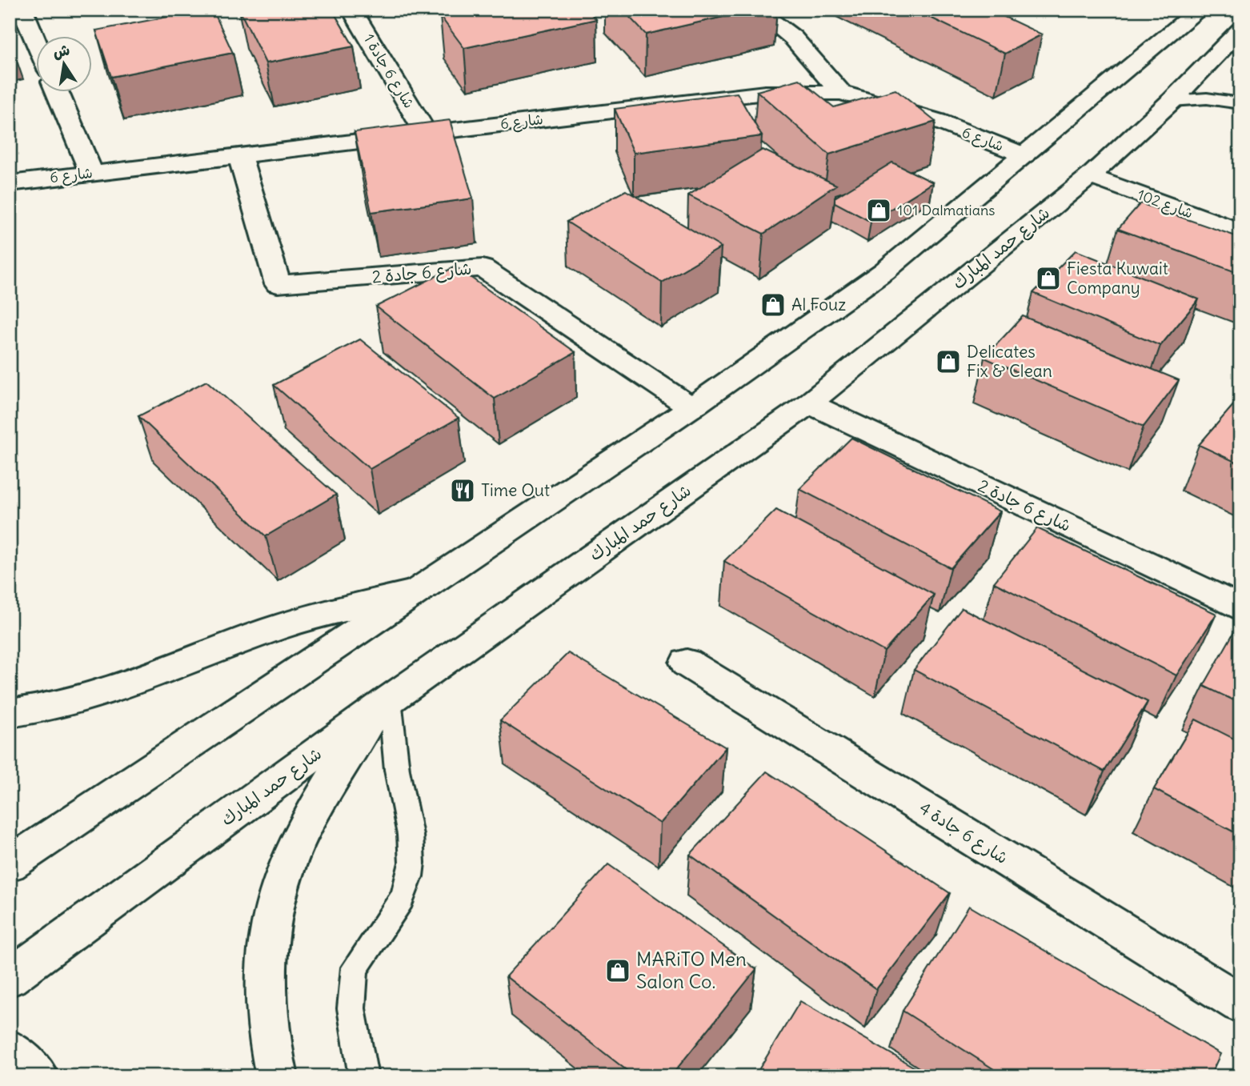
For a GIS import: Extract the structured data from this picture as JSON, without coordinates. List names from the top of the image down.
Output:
{
  "streets": {
    "main road": [
      "شارع 6 جادة 1",
      "شارع 6",
      "شارع 102",
      "شارع حمد المبارك",
      "شارع 6 جادة 2",
      "شارع 6 جادة 4"
    ]
  },
  "crossings": [
    ["شارع 6 جادة 1", "شارع 6"],
    ["شارع 6", "شارع 6 جادة 2"],
    ["شارع 102", "شارع حمد المبارك"],
    ["شارع حمد المبارك", "شارع 6 جادة 2"]
  ],
  "places": {
    "shop": [
      "101 Dalmatians",
      "Fiesta Kuwait Company",
      "Al Fouz",
      "Delicates Fix & Clean",
      "MARiTO Men Salon Co."
    ],
    "restaurant": ["Time Out"]
  },
  "north": "top"
}
